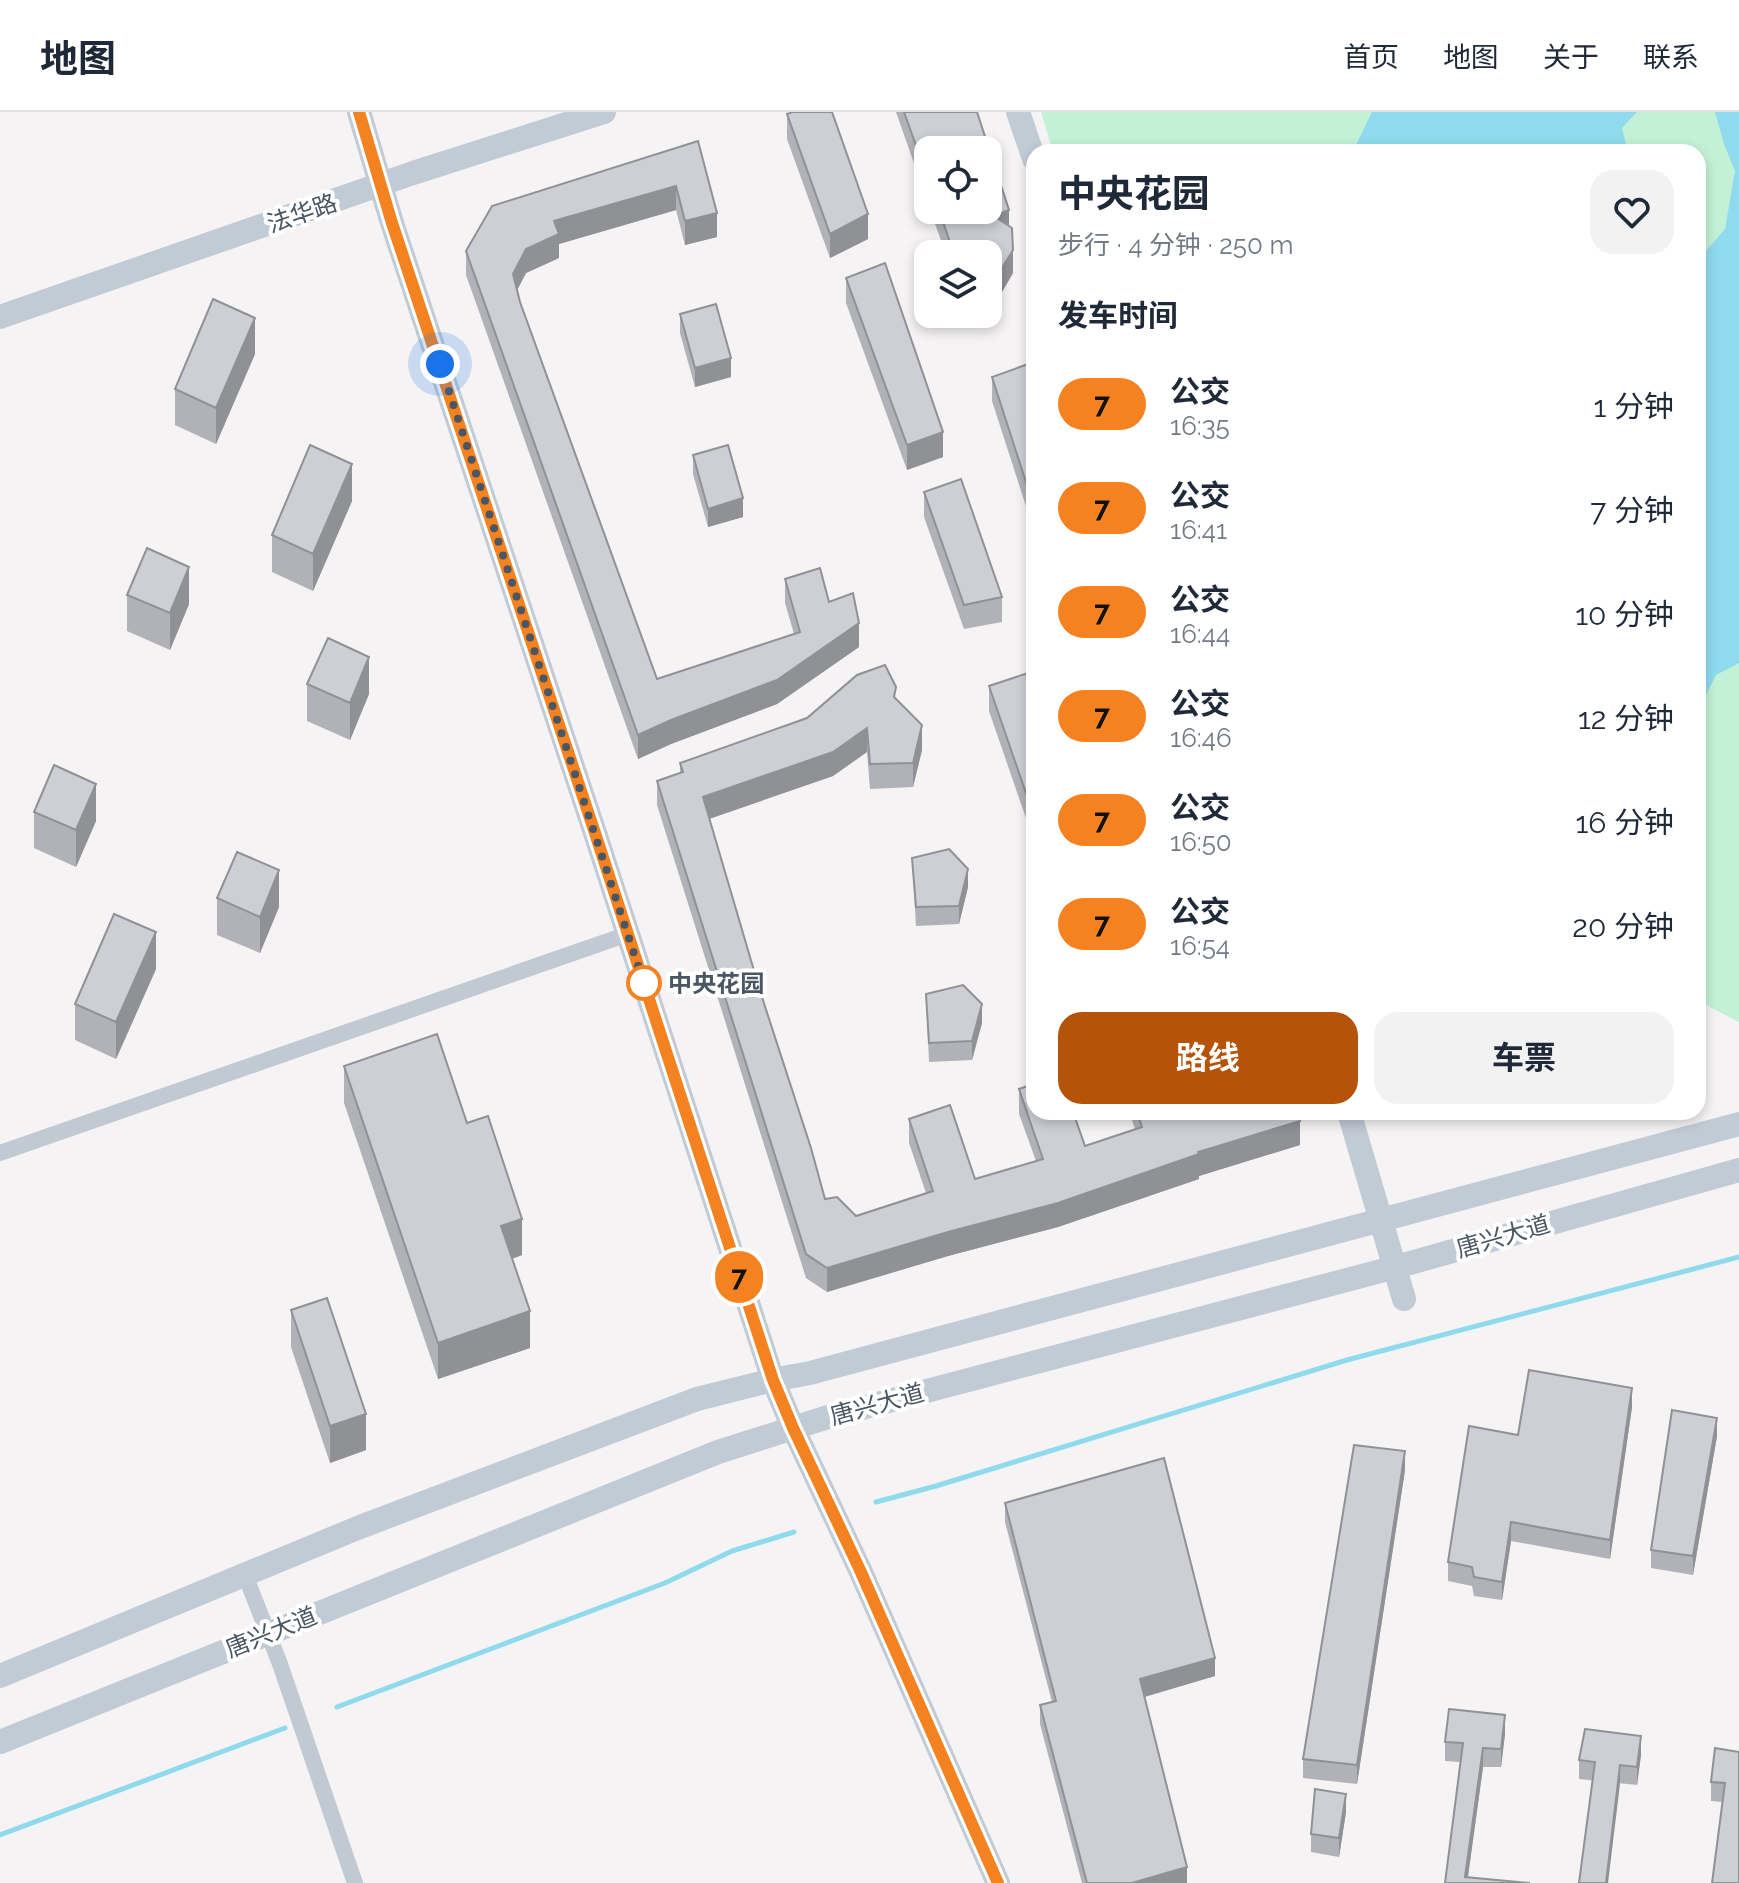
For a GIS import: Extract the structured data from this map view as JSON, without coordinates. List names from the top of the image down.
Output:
{
  "streets": {
    "main road": ["法华路", "唐兴大道"]
  },
  "places": ["中央花园"],
  "lines": ["bus line 7"],
  "page": {
    "header": "地图",
    "nav": [
      "首页",
      "地图",
      "关于",
      "联系"
    ],
    "on_map": "7",
    "heading": [
      ["中央花园", "步行 · 4 分钟 · 250 m"],
      "发车时间"
    ],
    "list": [
      {
        "mark": "7",
        "name": "公交",
        "note": "16:35",
        "value": "1 分钟"
      },
      {
        "mark": "7",
        "name": "公交",
        "note": "16:41",
        "value": "7 分钟"
      },
      {
        "mark": "7",
        "name": "公交",
        "note": "16:44",
        "value": "10 分钟"
      },
      {
        "mark": "7",
        "name": "公交",
        "note": "16:46",
        "value": "12 分钟"
      },
      {
        "mark": "7",
        "name": "公交",
        "note": "16:50",
        "value": "16 分钟"
      },
      {
        "mark": "7",
        "name": "公交",
        "note": "16:54",
        "value": "20 分钟"
      }
    ],
    "buttons": ["路线", "车票"]
  }
}
